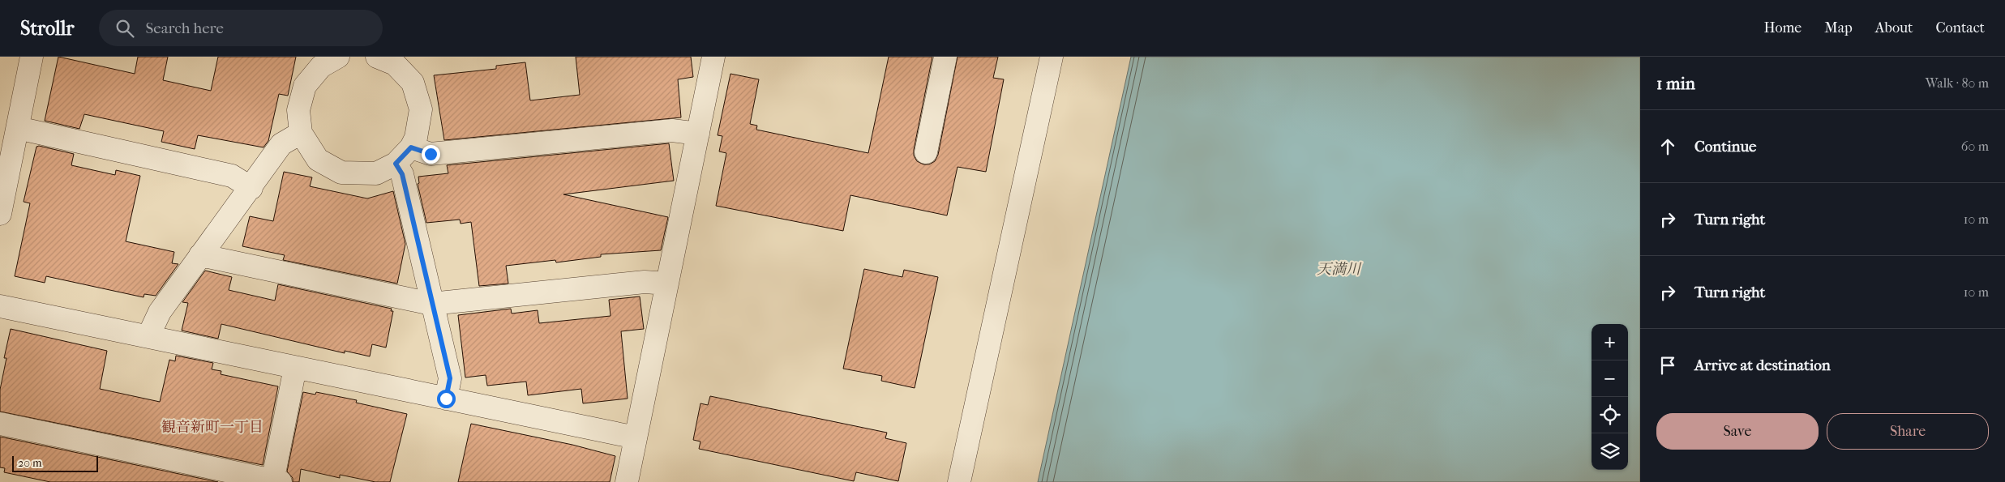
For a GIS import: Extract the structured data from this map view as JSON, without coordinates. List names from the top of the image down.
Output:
{
  "districts": ["観音新町一丁目"],
  "water": ["天満川"],
  "scale_bar": "20 m",
  "page": {
    "header": "Strollr",
    "search": "Search here",
    "nav": [
      "Home",
      "Map",
      "About",
      "Contact"
    ],
    "heading": ["1 min", "Walk · 80 m"],
    "list": [
      ["Continue", "60 m"],
      ["Turn right", "10 m"],
      ["Turn right", "10 m"],
      "Arrive at destination"
    ],
    "map_buttons": ["+", "−"],
    "buttons": ["Save", "Share"],
    "scale": "20 m"
  }
}
